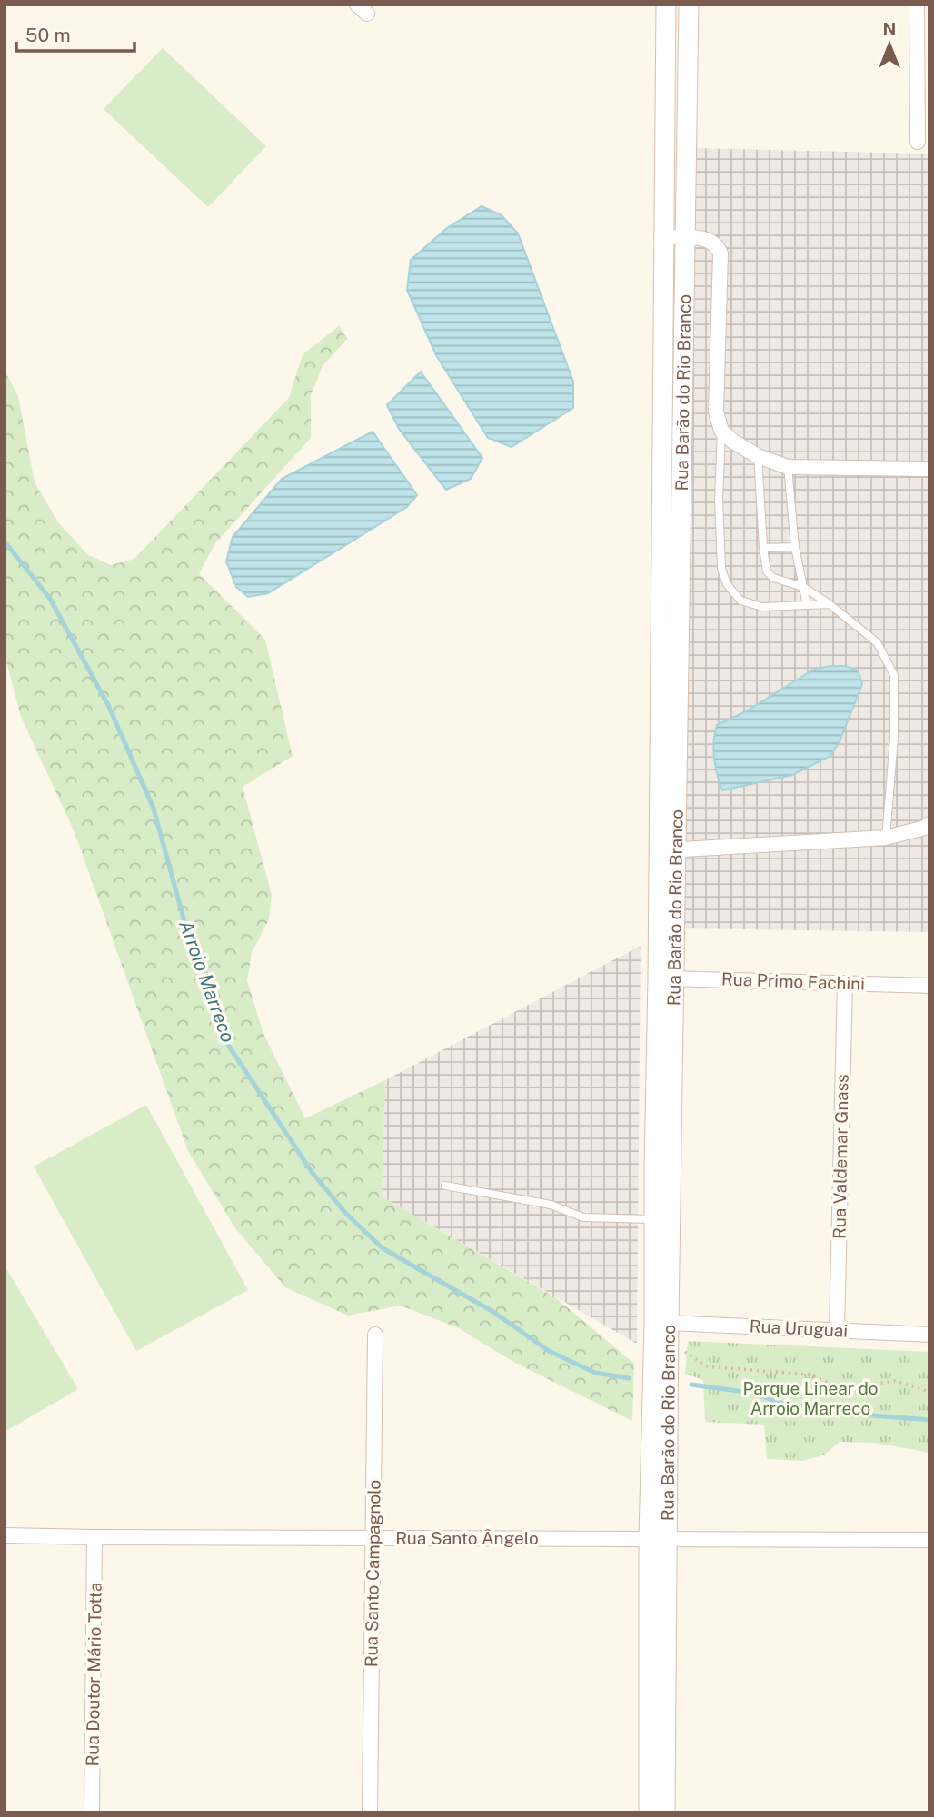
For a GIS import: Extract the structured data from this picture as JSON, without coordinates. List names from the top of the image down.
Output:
{
  "streets": {
    "main road": ["Rua Barão do Rio Branco"],
    "street": [
      "Rua Primo Fachini",
      "Rua Valdemar Gnass",
      "Rua Uruguai",
      "Rua Santo Ângelo",
      "Rua Santo Campagnolo",
      "Rua Doutor Mário Totta"
    ]
  },
  "crossings": [
    ["Rua Barão do Rio Branco", "Rua Primo Fachini"],
    ["Rua Barão do Rio Branco", "Rua Uruguai"],
    ["Rua Barão do Rio Branco", "Rua Santo Ângelo"],
    ["Rua Primo Fachini", "Rua Valdemar Gnass"],
    ["Rua Valdemar Gnass", "Rua Uruguai"],
    ["Rua Santo Ângelo", "Rua Santo Campagnolo"],
    ["Rua Santo Ângelo", "Rua Doutor Mário Totta"]
  ],
  "water": ["Arroio Marreco"],
  "parks": ["Parque Linear do Arroio Marreco"],
  "scale_bar": "50 m",
  "north": "top"
}
